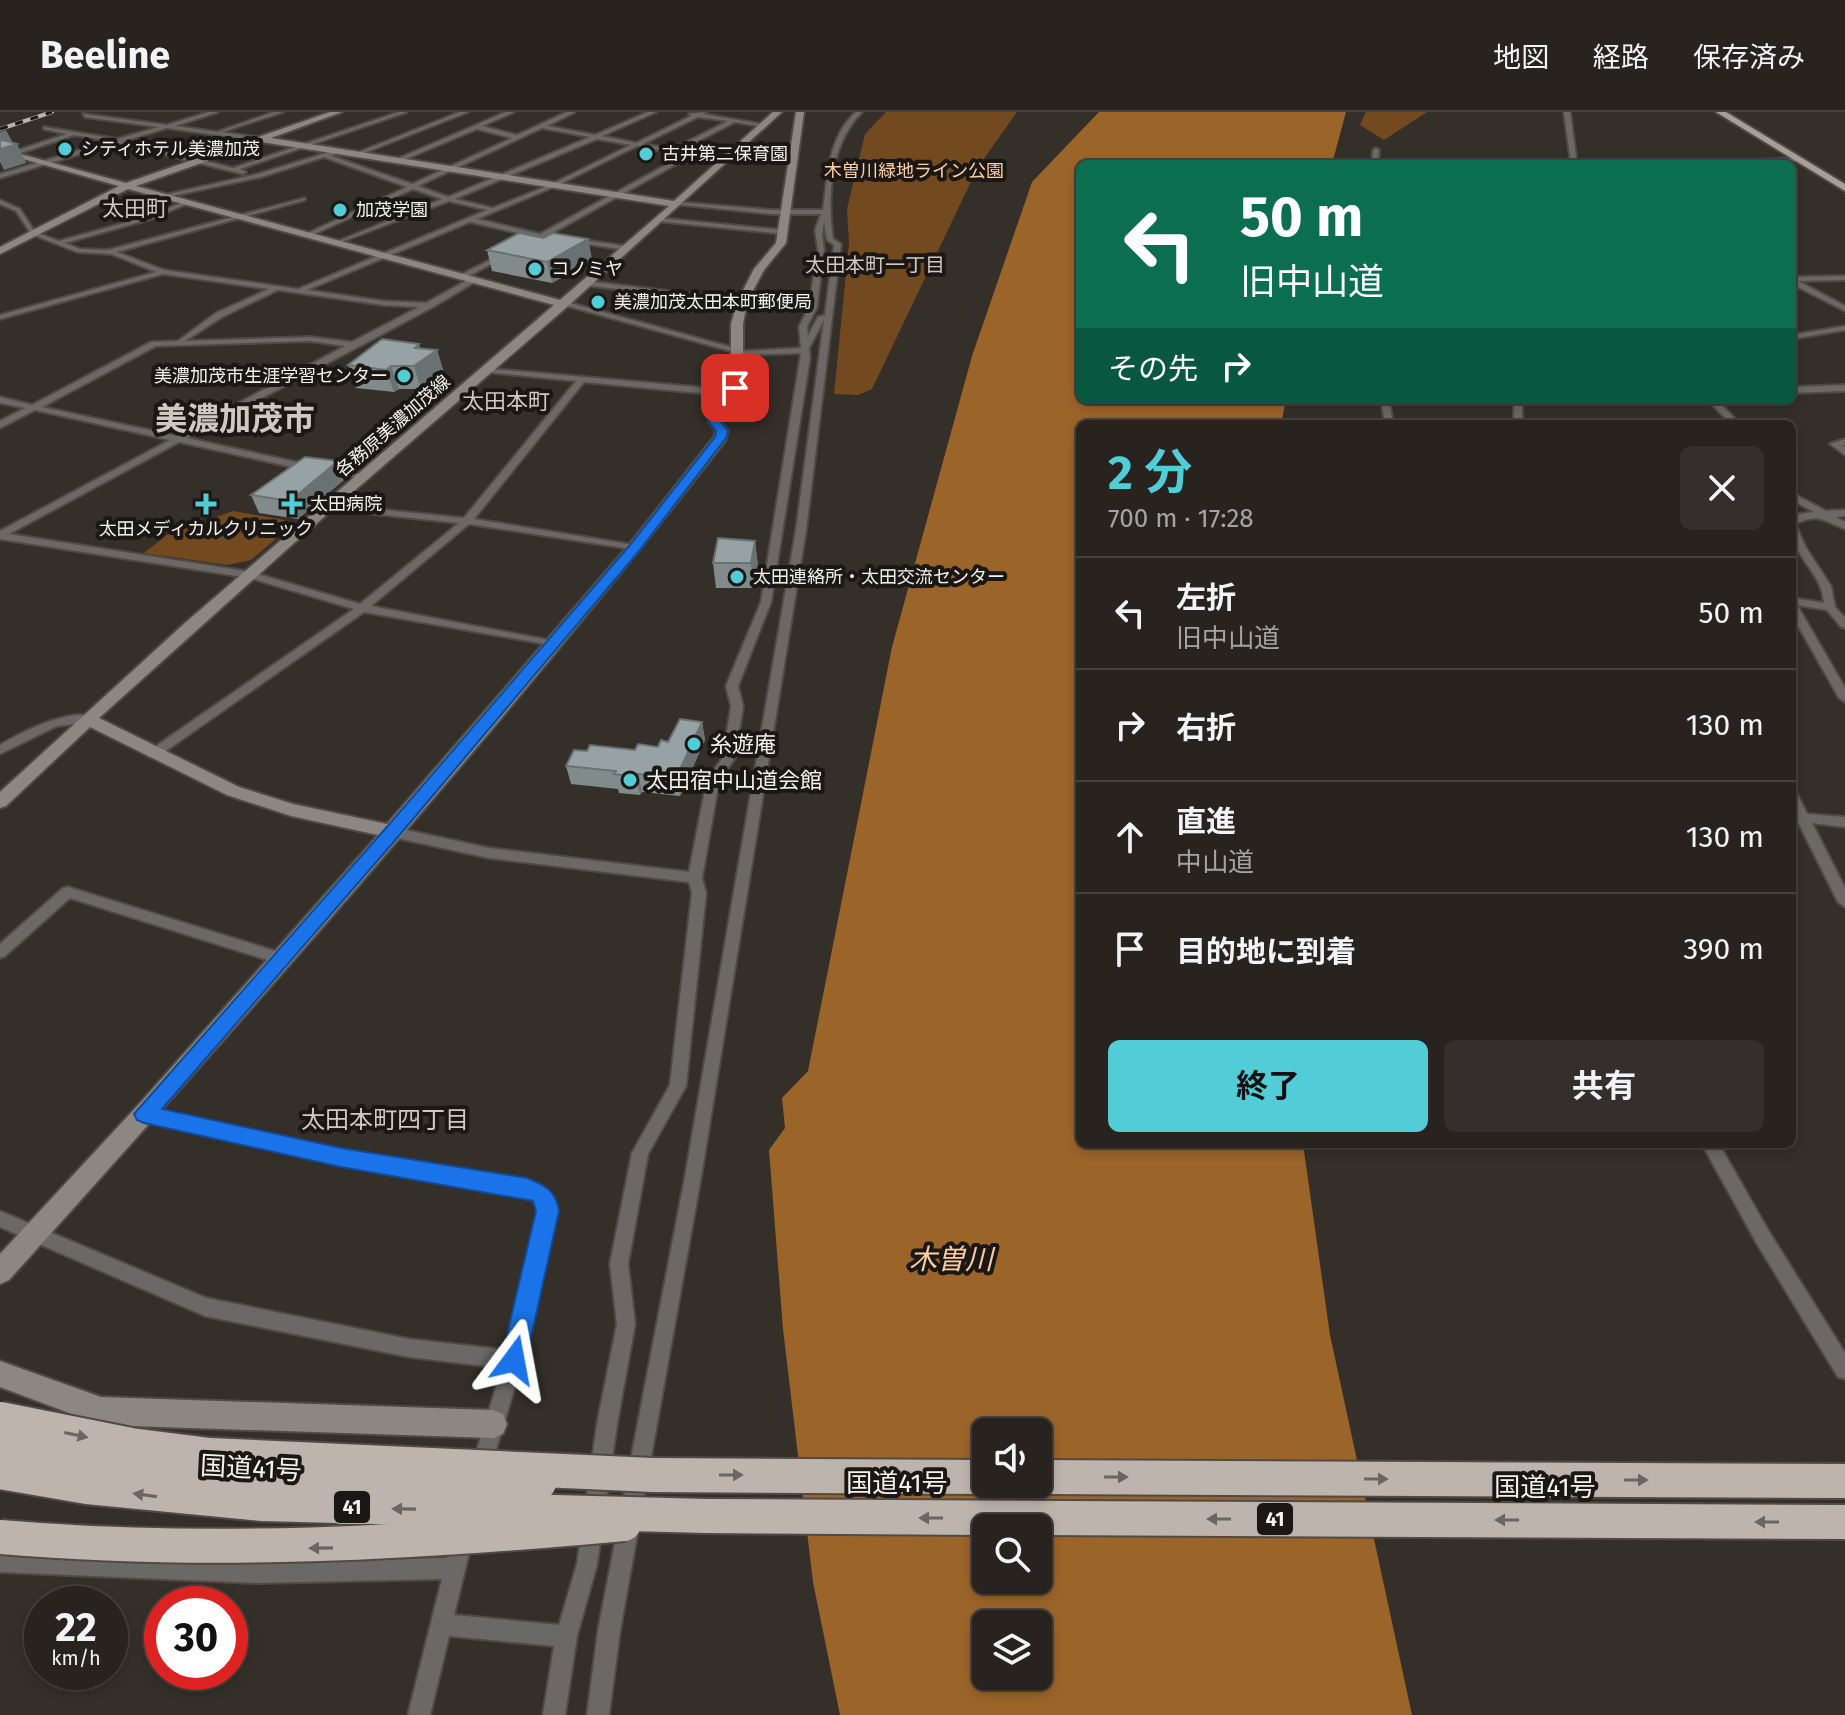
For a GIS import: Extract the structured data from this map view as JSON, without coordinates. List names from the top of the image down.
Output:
{
  "streets": {
    "highway": ["国道41号", "41"],
    "street": ["各務原美濃加茂線"]
  },
  "districts": [
    "太田町",
    "太田本町一丁目",
    "太田本町",
    "美濃加茂市",
    "太田本町四丁目"
  ],
  "water": ["木曽川"],
  "parks": ["木曽川緑地ライン公園"],
  "places": {
    "other": [
      "シティホテル美濃加茂",
      "古井第二保育園",
      "加茂学園",
      "コノミヤ",
      "美濃加茂太田本町郵便局",
      "美濃加茂市生涯学習センター",
      "太田連絡所・太田交流センター",
      "糸遊庵",
      "太田宿中山道会館"
    ],
    "health": ["太田メディカルクリニック", "太田病院"]
  },
  "page": {
    "header": "Beeline",
    "nav": ["地図", "経路", "保存済み"],
    "turn": ["50 m", "旧中山道"],
    "then": "その先",
    "heading": ["2 分", "700 m · 17:28"],
    "list": [
      {
        "name": "左折",
        "note": "旧中山道",
        "value": "50 m"
      },
      {
        "name": "右折",
        "value": "130 m"
      },
      {
        "name": "直進",
        "note": "中山道",
        "value": "130 m"
      },
      {
        "name": "目的地に到着",
        "value": "390 m"
      }
    ],
    "buttons": ["終了", "共有"],
    "speed": "22 km/h",
    "limit": "30"
  }
}
